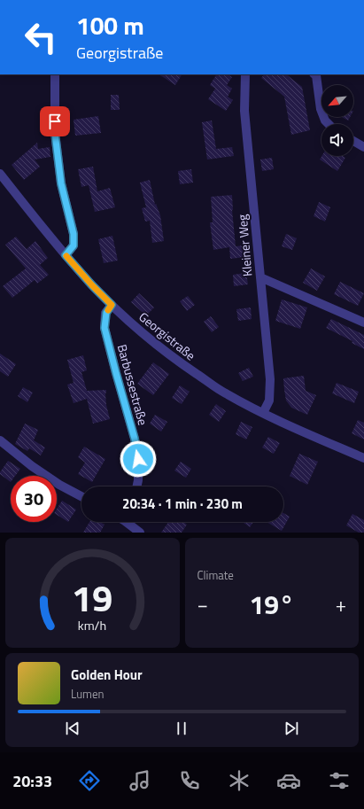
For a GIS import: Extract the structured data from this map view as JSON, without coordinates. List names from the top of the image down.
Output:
{
  "streets": {
    "street": ["Kleiner Weg", "Georgistraße", "Barbussestraße"]
  },
  "crossings": [
    ["Kleiner Weg", "Georgistraße"],
    ["Georgistraße", "Barbussestraße"]
  ],
  "north": "bottom left",
  "page": {
    "turn": ["100 m", "Georgistraße"],
    "limit": "30",
    "trip": "20:34 · 1 min · 230 m",
    "tile": "Climate",
    "heat": ["−", "19°", "+"],
    "song": ["Golden Hour", "Lumen"],
    "tabs": "20:33",
    "gauge": ["19", "km/h"]
  }
}
